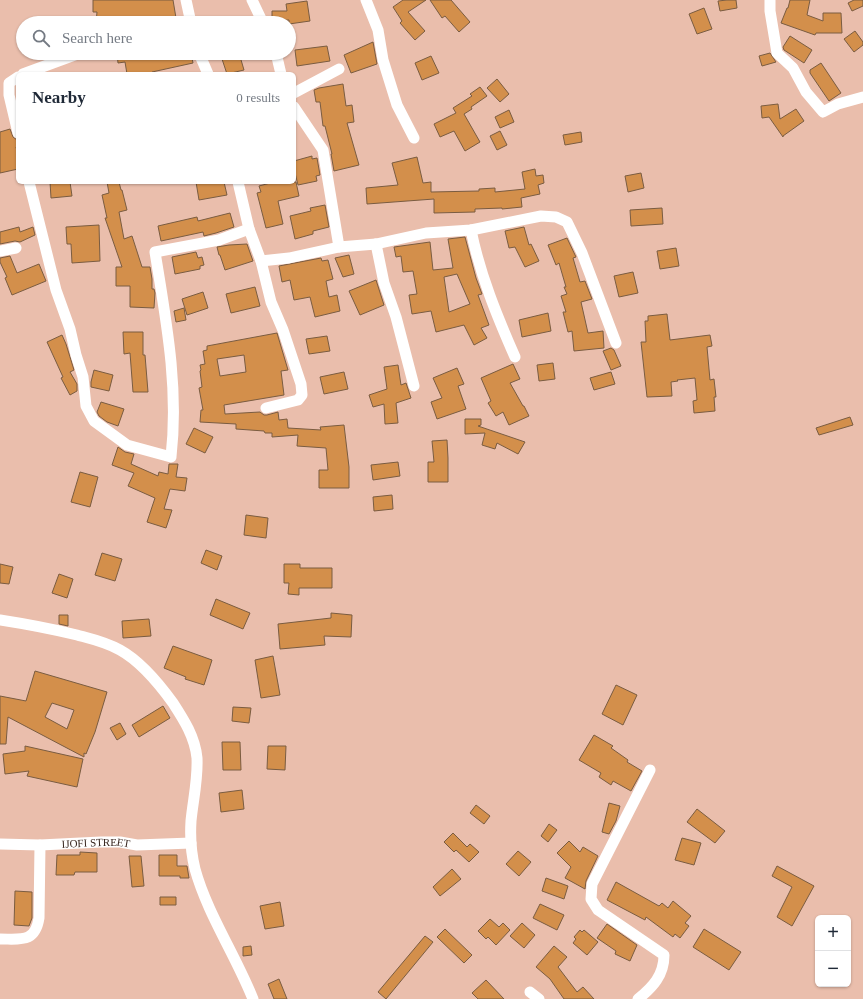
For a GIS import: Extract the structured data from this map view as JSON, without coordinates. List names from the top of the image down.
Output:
{
  "streets": {
    "street": ["IJOFI STREET"]
  },
  "page": {
    "search": "Search here",
    "heading": ["Nearby", "0 results"],
    "map_buttons": ["+", "−"]
  }
}
